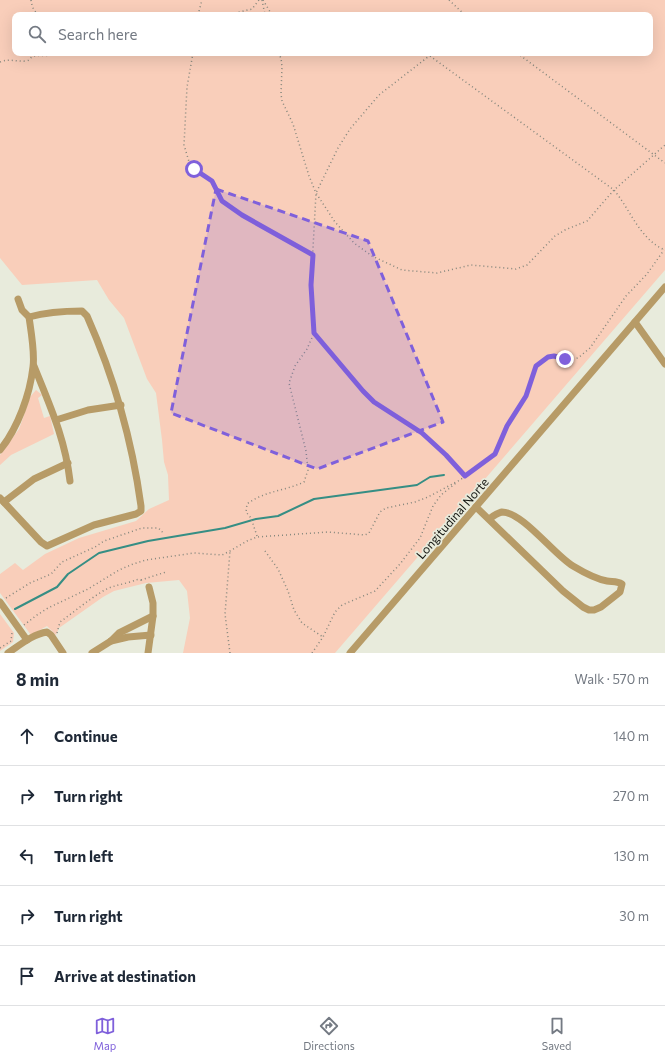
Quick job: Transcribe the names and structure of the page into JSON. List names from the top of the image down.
{
  "streets": {
    "street": ["Longitudinal Norte"]
  },
  "page": {
    "search": "Search here",
    "heading": ["8 min", "Walk · 570 m"],
    "list": [
      ["Continue", "140 m"],
      ["Turn right", "270 m"],
      ["Turn left", "130 m"],
      ["Turn right", "30 m"],
      "Arrive at destination"
    ],
    "nav": ["Map", "Directions", "Saved"]
  }
}
